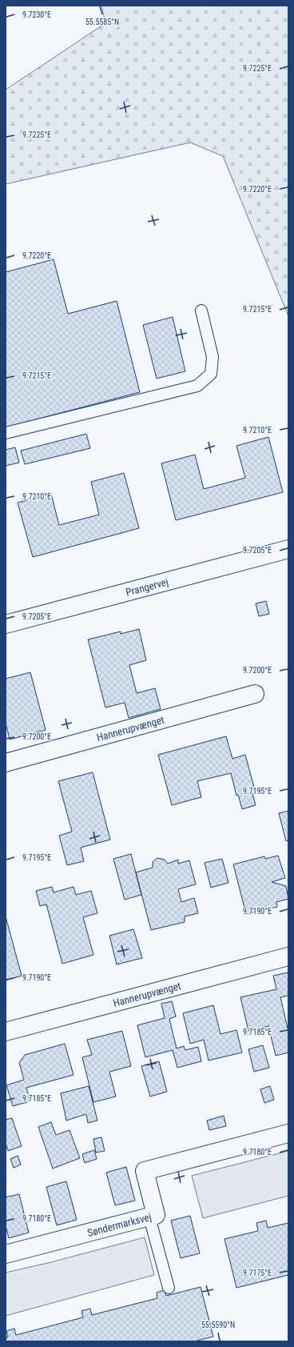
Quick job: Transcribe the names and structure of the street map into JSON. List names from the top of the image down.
{
  "streets": {
    "street": ["Prangervej", "Hannerupvænget", "Søndermarksvej"]
  },
  "coordinates": [
    "9.7230°E",
    "55.5585°N",
    "9.7225°E",
    "9.7220°E",
    "9.7215°E",
    "9.7210°E",
    "9.7205°E",
    "9.7200°E",
    "9.7195°E",
    "9.7190°E",
    "9.7185°E",
    "9.7180°E",
    "9.7175°E",
    "55.5590°N"
  ]
}
